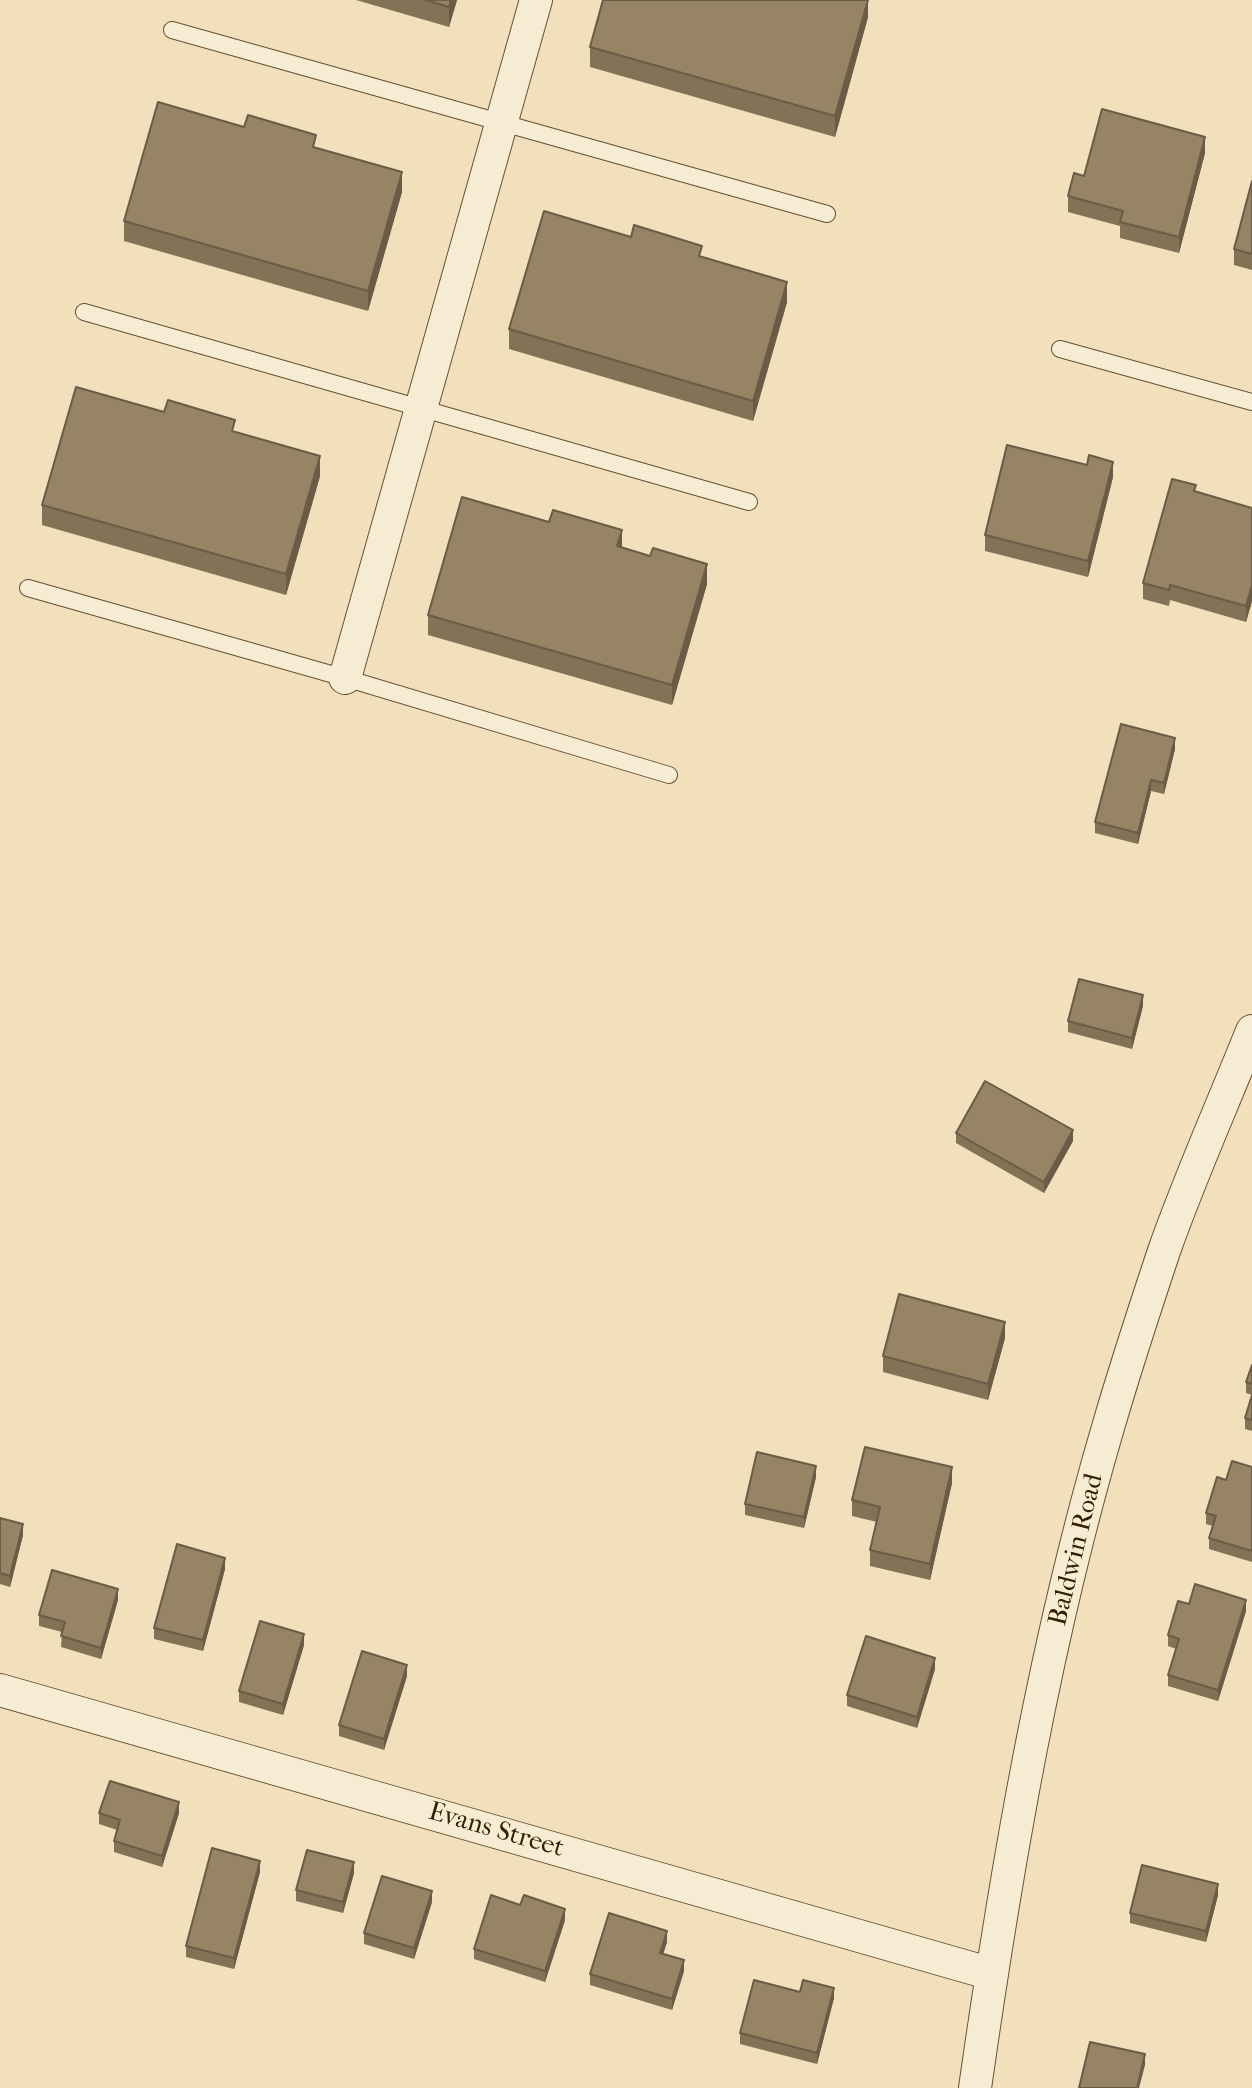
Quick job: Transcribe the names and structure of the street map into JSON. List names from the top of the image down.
{
  "streets": {
    "street": ["Baldwin Road", "Evans Street"]
  },
  "crossings": [
    ["Baldwin Road", "Evans Street"]
  ]
}
